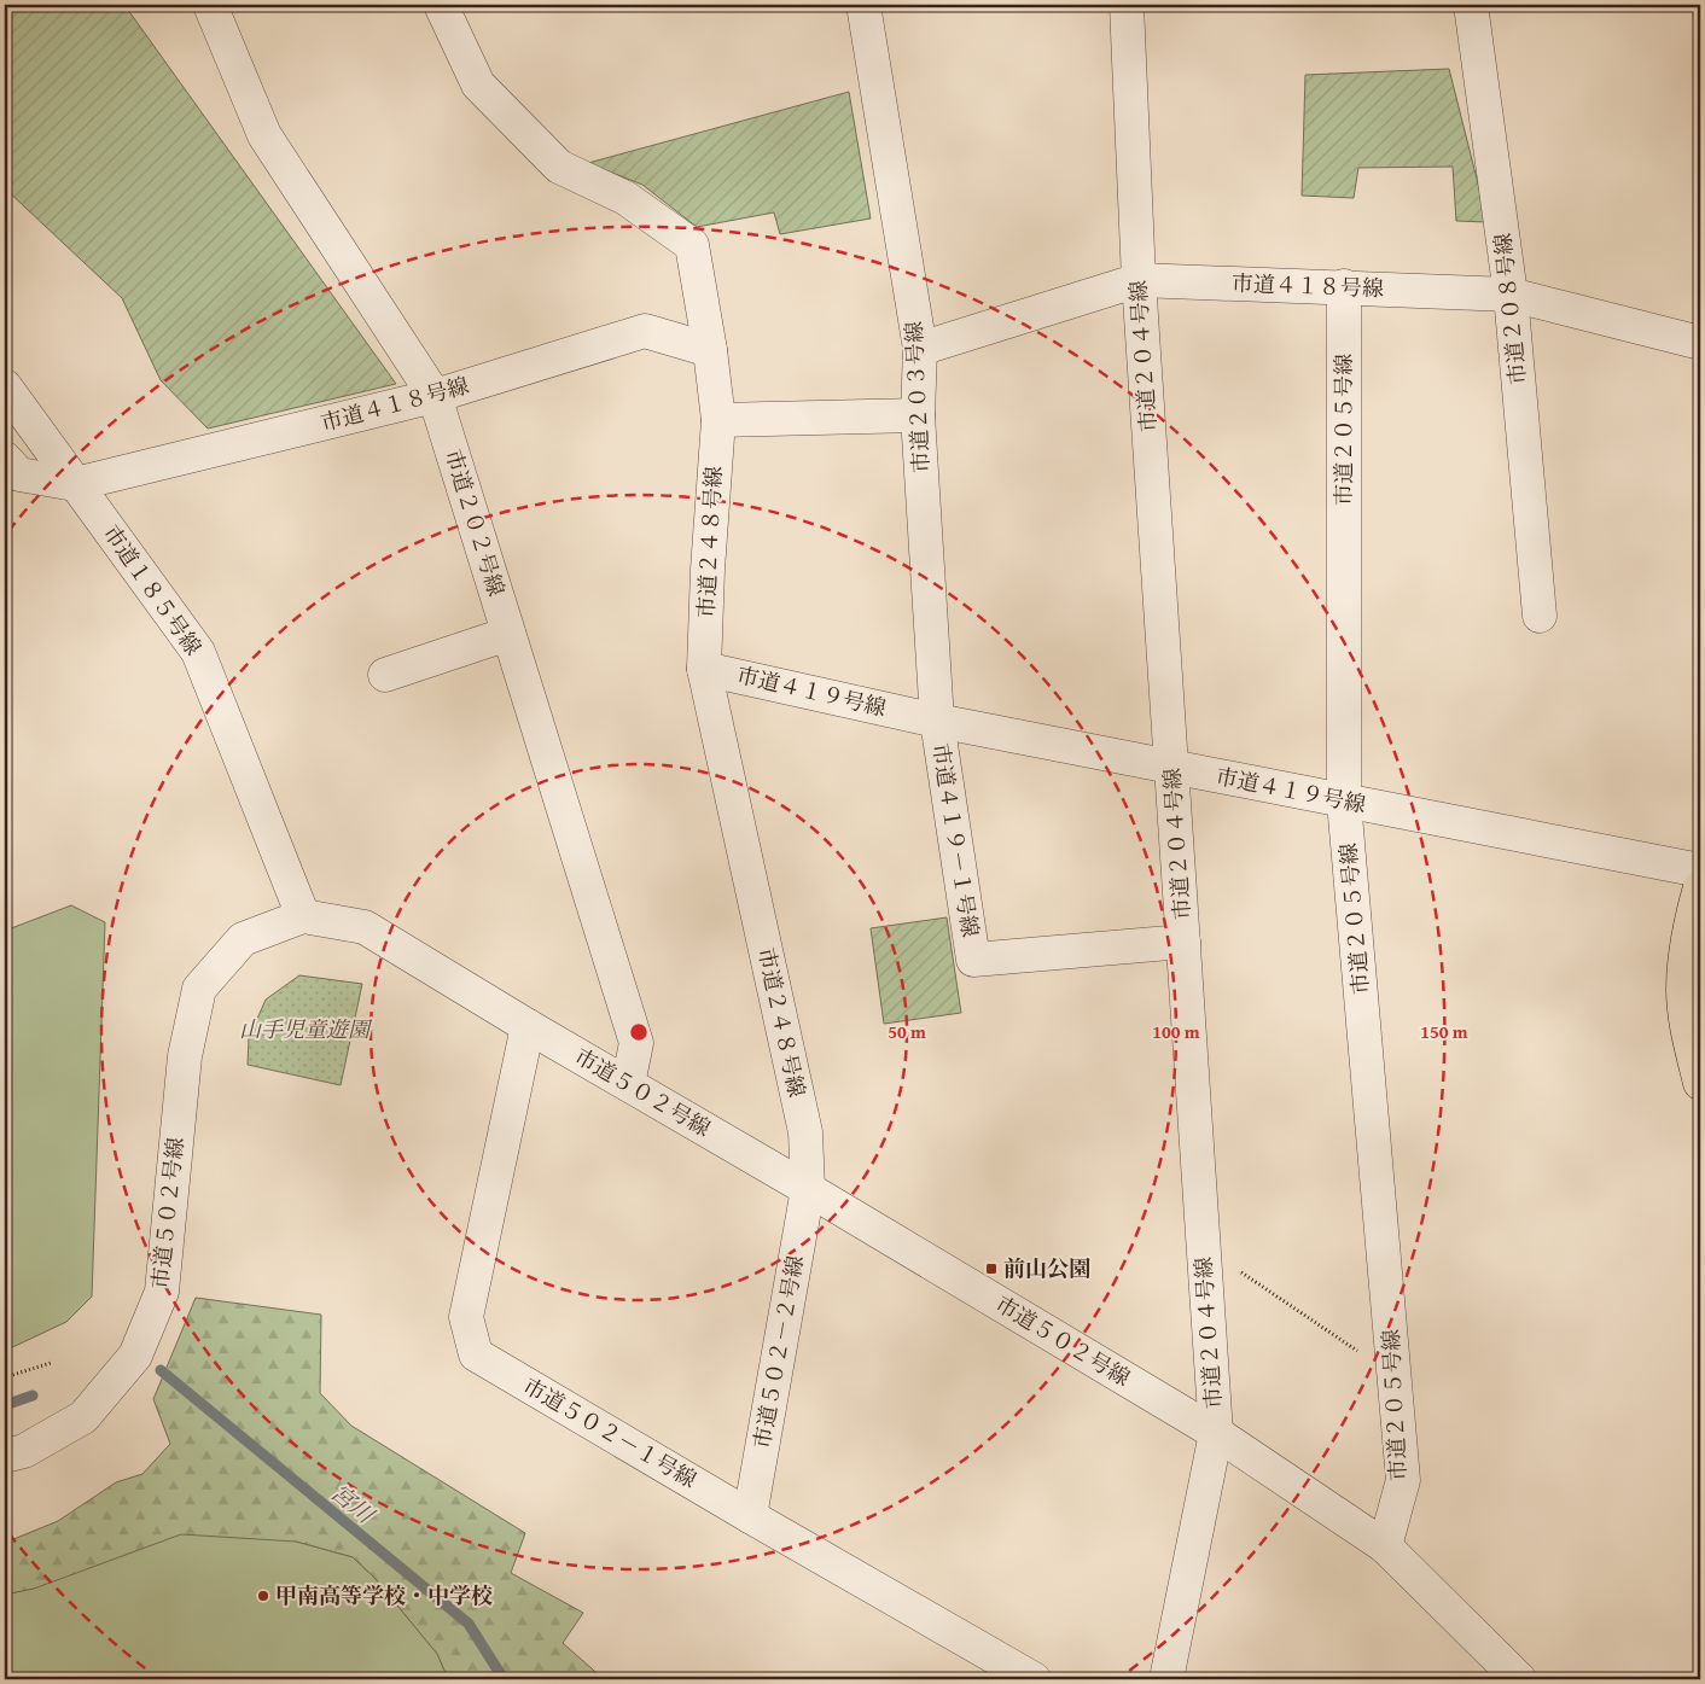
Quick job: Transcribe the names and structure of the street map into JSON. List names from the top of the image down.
{
  "streets": {
    "street": [
      "市道４１８号線",
      "市道２０８号線",
      "市道２０４号線",
      "市道２０３号線",
      "市道２０５号線",
      "市道２０２号線",
      "市道２４８号線",
      "市道１８５号線",
      "市道４１９号線",
      "市道４１９－１号線",
      "市道５０２号線",
      "市道５０２－２号線",
      "市道５０２－１号線"
    ]
  },
  "crossings": [
    ["市道４１８号線", "市道２０８号線"],
    ["市道４１８号線", "市道２０４号線"],
    ["市道４１８号線", "市道２０３号線"],
    ["市道４１８号線", "市道２０５号線"],
    ["市道４１８号線", "市道２０２号線"],
    ["市道４１８号線", "市道２４８号線"],
    ["市道４１８号線", "市道１８５号線"],
    ["市道２０４号線", "市道４１９号線"],
    ["市道２０４号線", "市道４１９－１号線"],
    ["市道２０４号線", "市道５０２号線"],
    ["市道２０３号線", "市道４１９号線"],
    ["市道２０３号線", "市道４１９－１号線"],
    ["市道２０５号線", "市道４１９号線"],
    ["市道２０５号線", "市道５０２号線"],
    ["市道２０２号線", "市道５０２号線"],
    ["市道２４８号線", "市道４１９号線"],
    ["市道２４８号線", "市道５０２号線"],
    ["市道２４８号線", "市道５０２－２号線"],
    ["市道１８５号線", "市道５０２号線"],
    ["市道４１９号線", "市道４１９－１号線"],
    ["市道５０２号線", "市道５０２－２号線"],
    ["市道５０２号線", "市道５０２－１号線"],
    ["市道５０２－２号線", "市道５０２－１号線"]
  ],
  "water": ["宮川"],
  "parks": ["山手児童遊園"],
  "places": {
    "transit": ["前山公園"],
    "other": ["甲南高等学校・中学校"]
  },
  "rings": ["50 m", "100 m", "150 m"]
}
